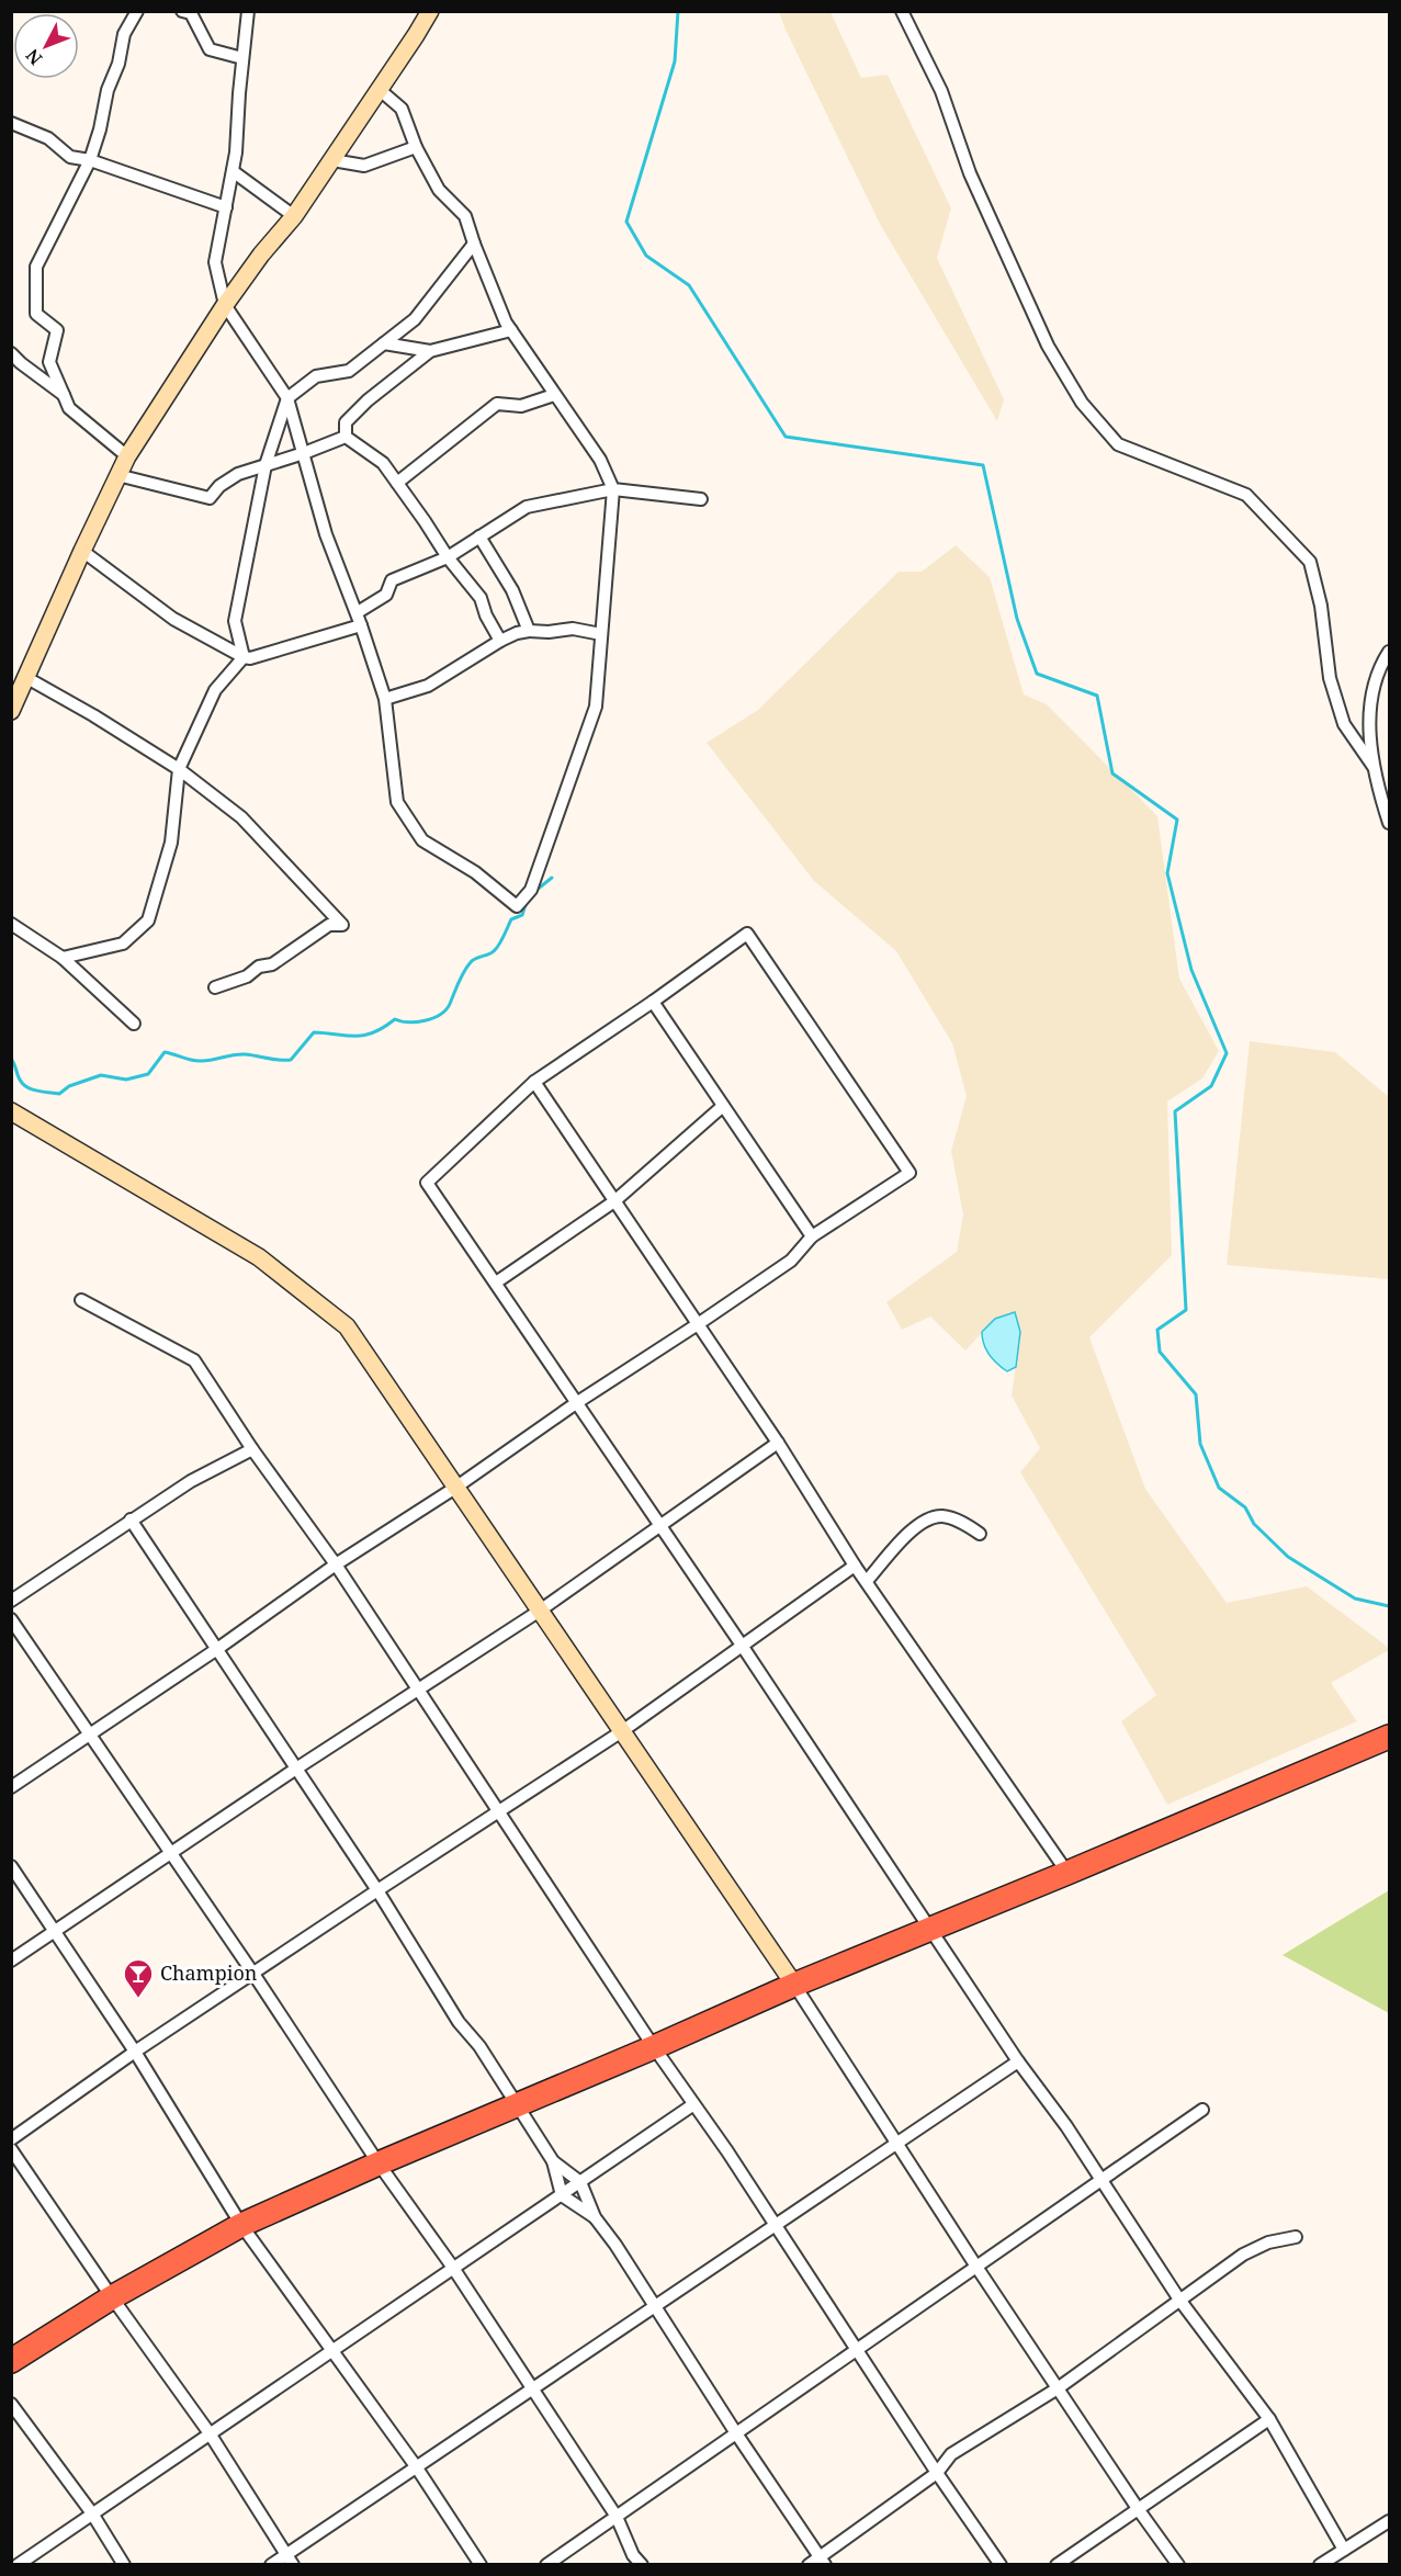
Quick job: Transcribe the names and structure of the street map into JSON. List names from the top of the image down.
{
  "places": {
    "bar": ["Champion"]
  },
  "north": "bottom left"
}
